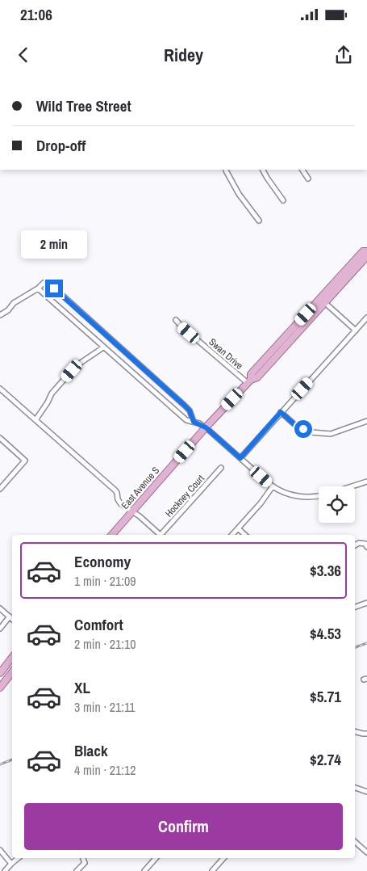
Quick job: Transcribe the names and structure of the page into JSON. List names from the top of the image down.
{
  "streets": {
    "main road": ["East Avenue S"],
    "street": ["Swan Drive", "Hockney Court"]
  },
  "crossings": [
    ["Swan Drive", "East Avenue S"]
  ],
  "page": {
    "status": "21:06",
    "header": "Ridey",
    "banner": ["Wild Tree Street", "Drop-off"],
    "bubble": "2 min",
    "list": [
      {
        "name": "Economy",
        "note": "1 min · 21:09",
        "value": "$3.36"
      },
      {
        "name": "Comfort",
        "note": "2 min · 21:10",
        "value": "$4.53"
      },
      {
        "name": "XL",
        "note": "3 min · 21:11",
        "value": "$5.71"
      },
      {
        "name": "Black",
        "note": "4 min · 21:12",
        "value": "$2.74"
      }
    ],
    "buttons": "Confirm"
  }
}
